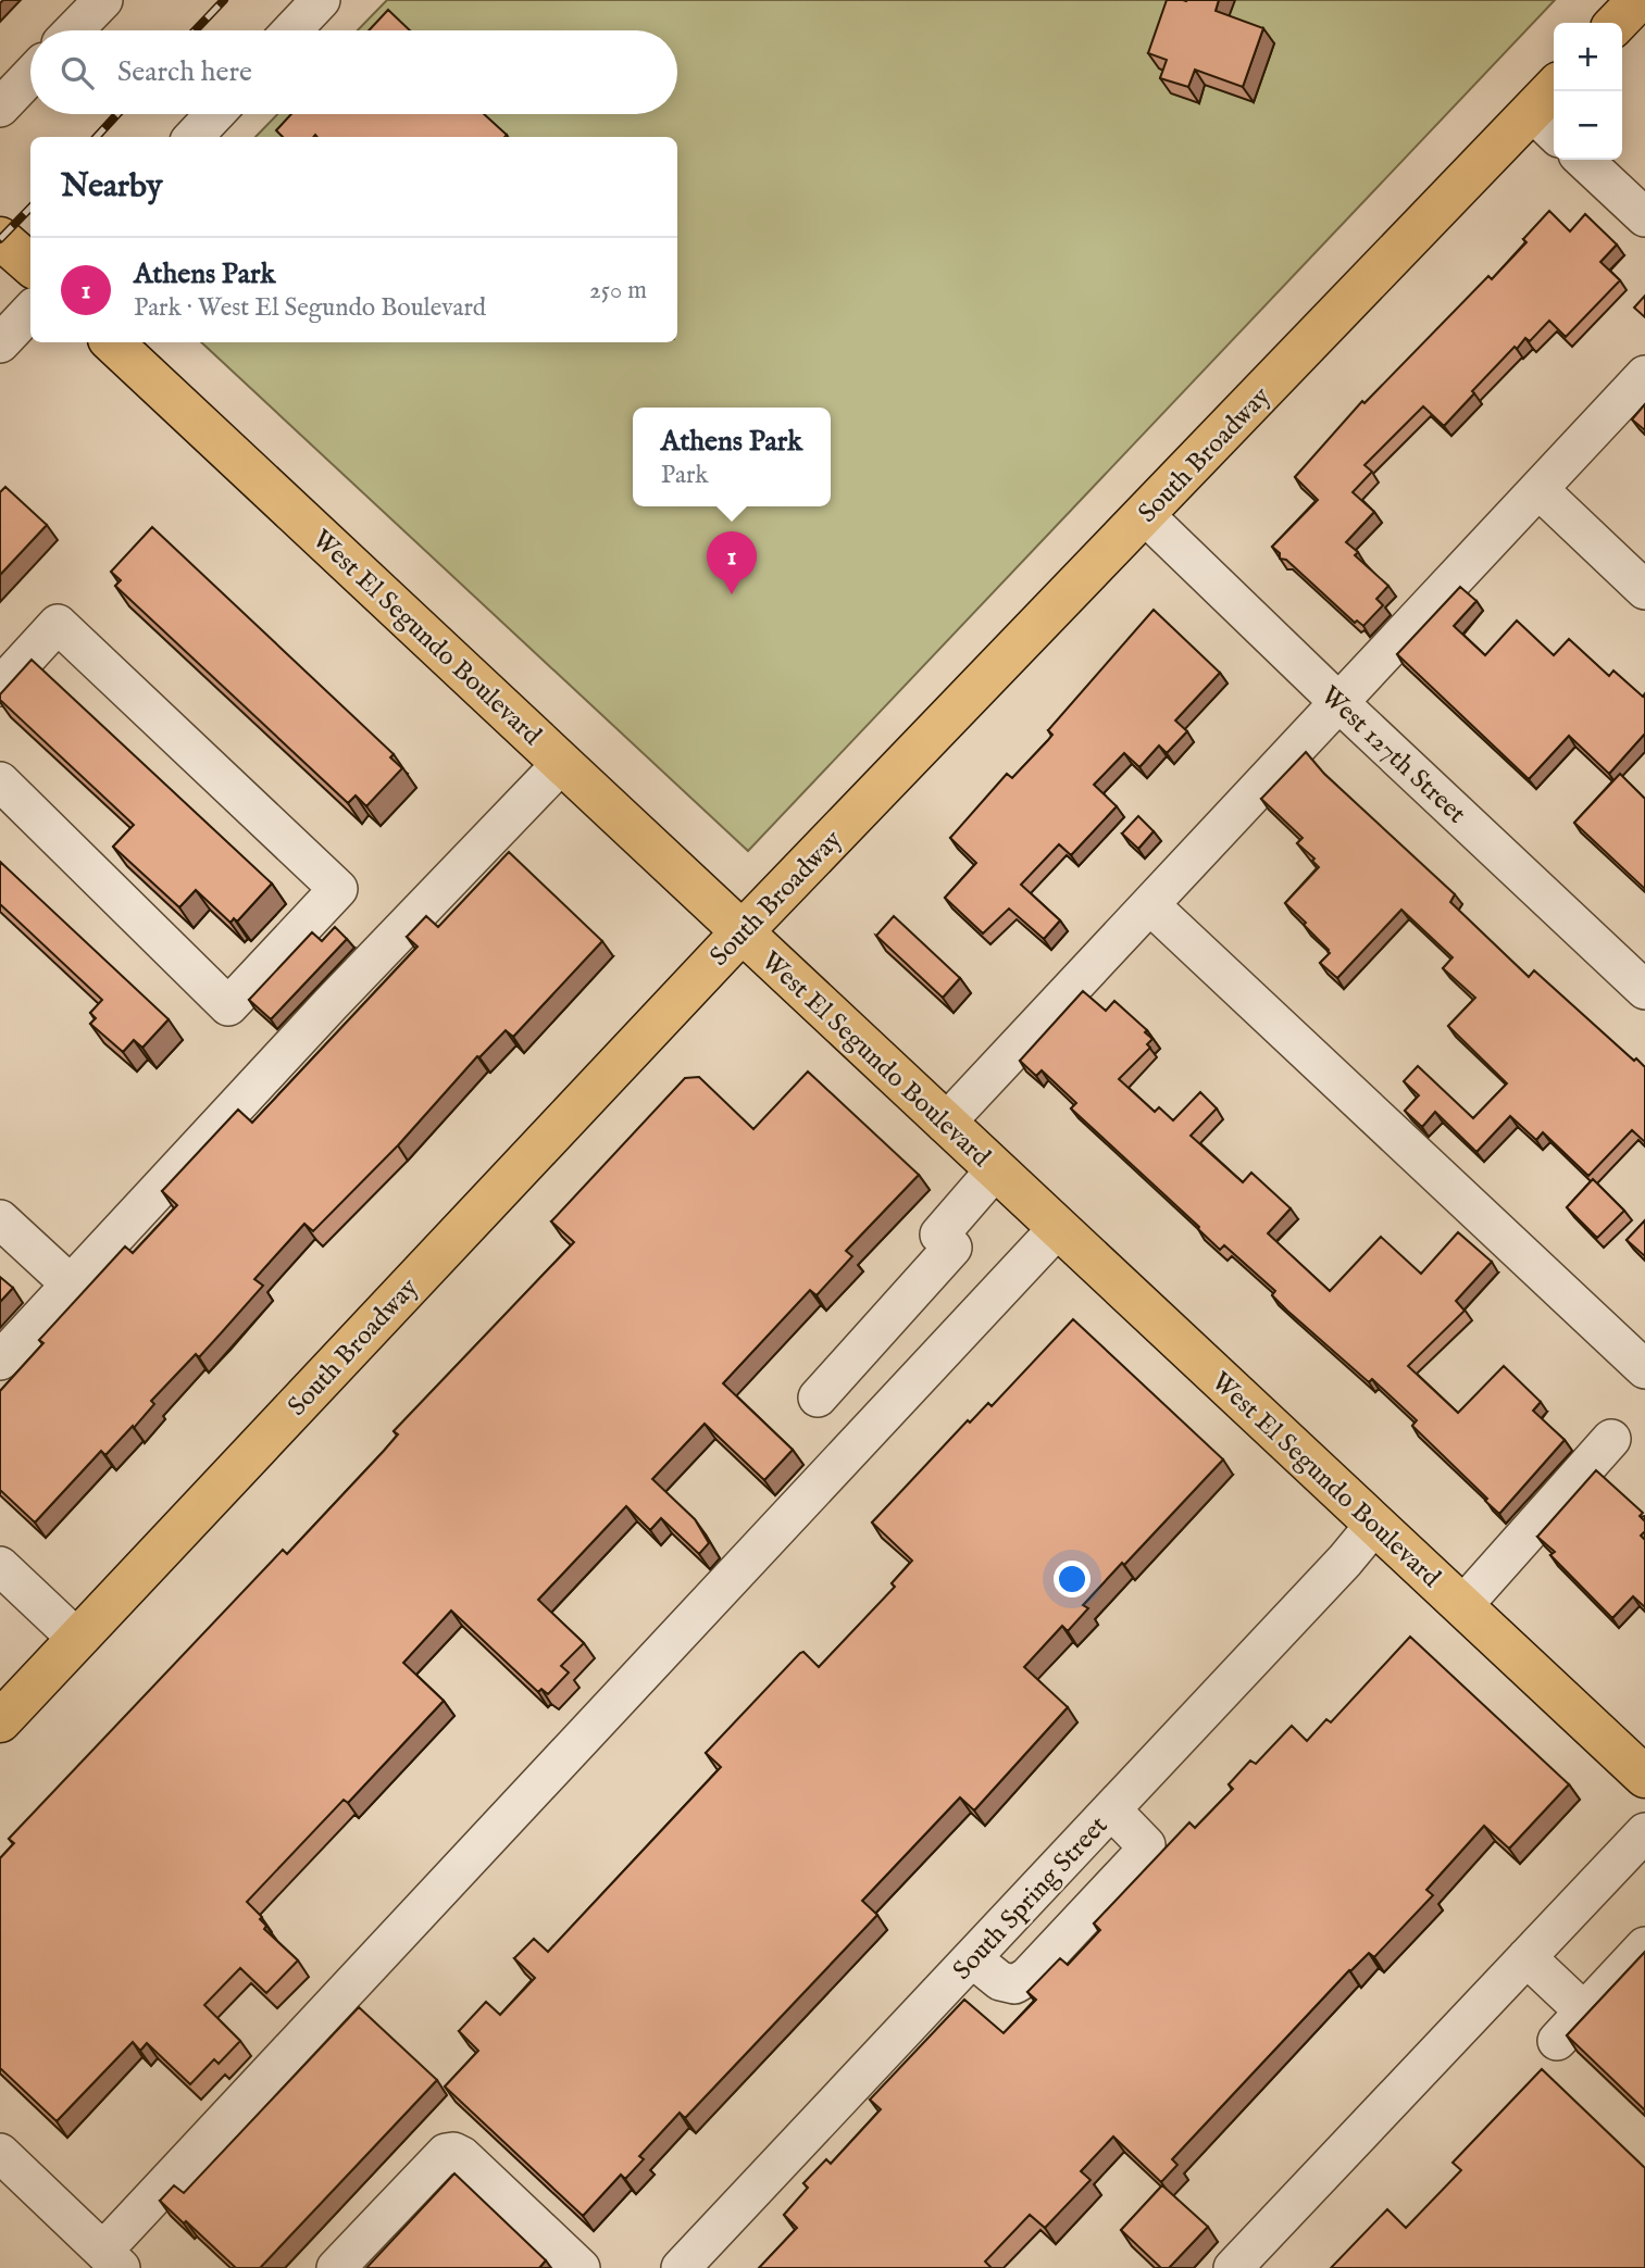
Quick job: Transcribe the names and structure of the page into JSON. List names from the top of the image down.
{
  "streets": {
    "main road": ["South Broadway", "West El Segundo Boulevard"],
    "street": ["West 127th Street", "South Spring Street"]
  },
  "crossings": [
    ["South Broadway", "West El Segundo Boulevard"],
    ["South Broadway", "West 127th Street"],
    ["West El Segundo Boulevard", "South Spring Street"]
  ],
  "page": {
    "map_buttons": ["+", "−"],
    "search": "Search here",
    "heading": "Nearby",
    "list": [
      {
        "mark": "1",
        "name": "Athens Park",
        "note": "Park · West El Segundo Boulevard",
        "value": "250 m"
      }
    ],
    "popup": ["Athens Park", "Park"],
    "pins": "1"
  }
}
